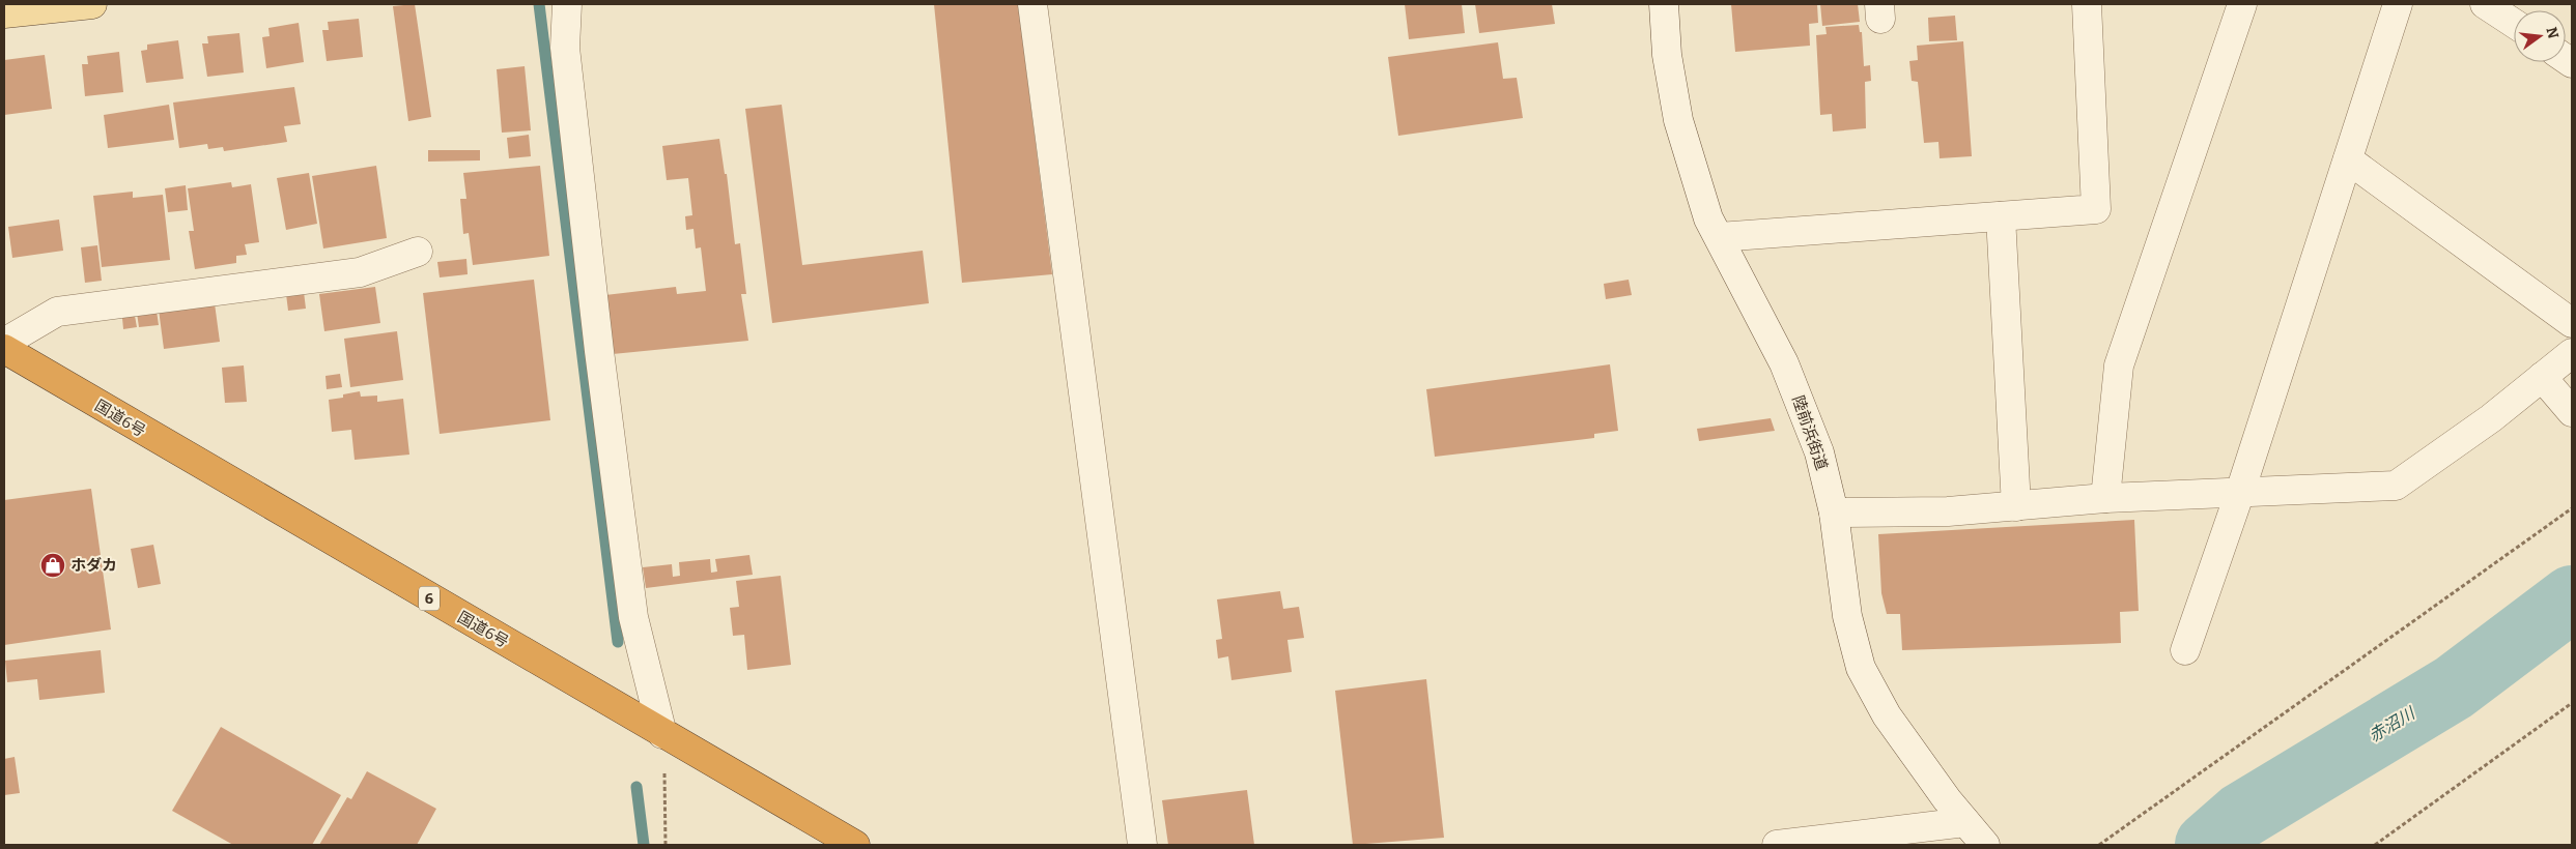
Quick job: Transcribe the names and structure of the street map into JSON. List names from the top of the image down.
{
  "streets": {
    "highway": ["国道6号", "6"],
    "street": ["陸前浜街道"]
  },
  "water": ["赤沼川"],
  "places": {
    "shop": ["ホダカ"]
  },
  "north": "right"
}
